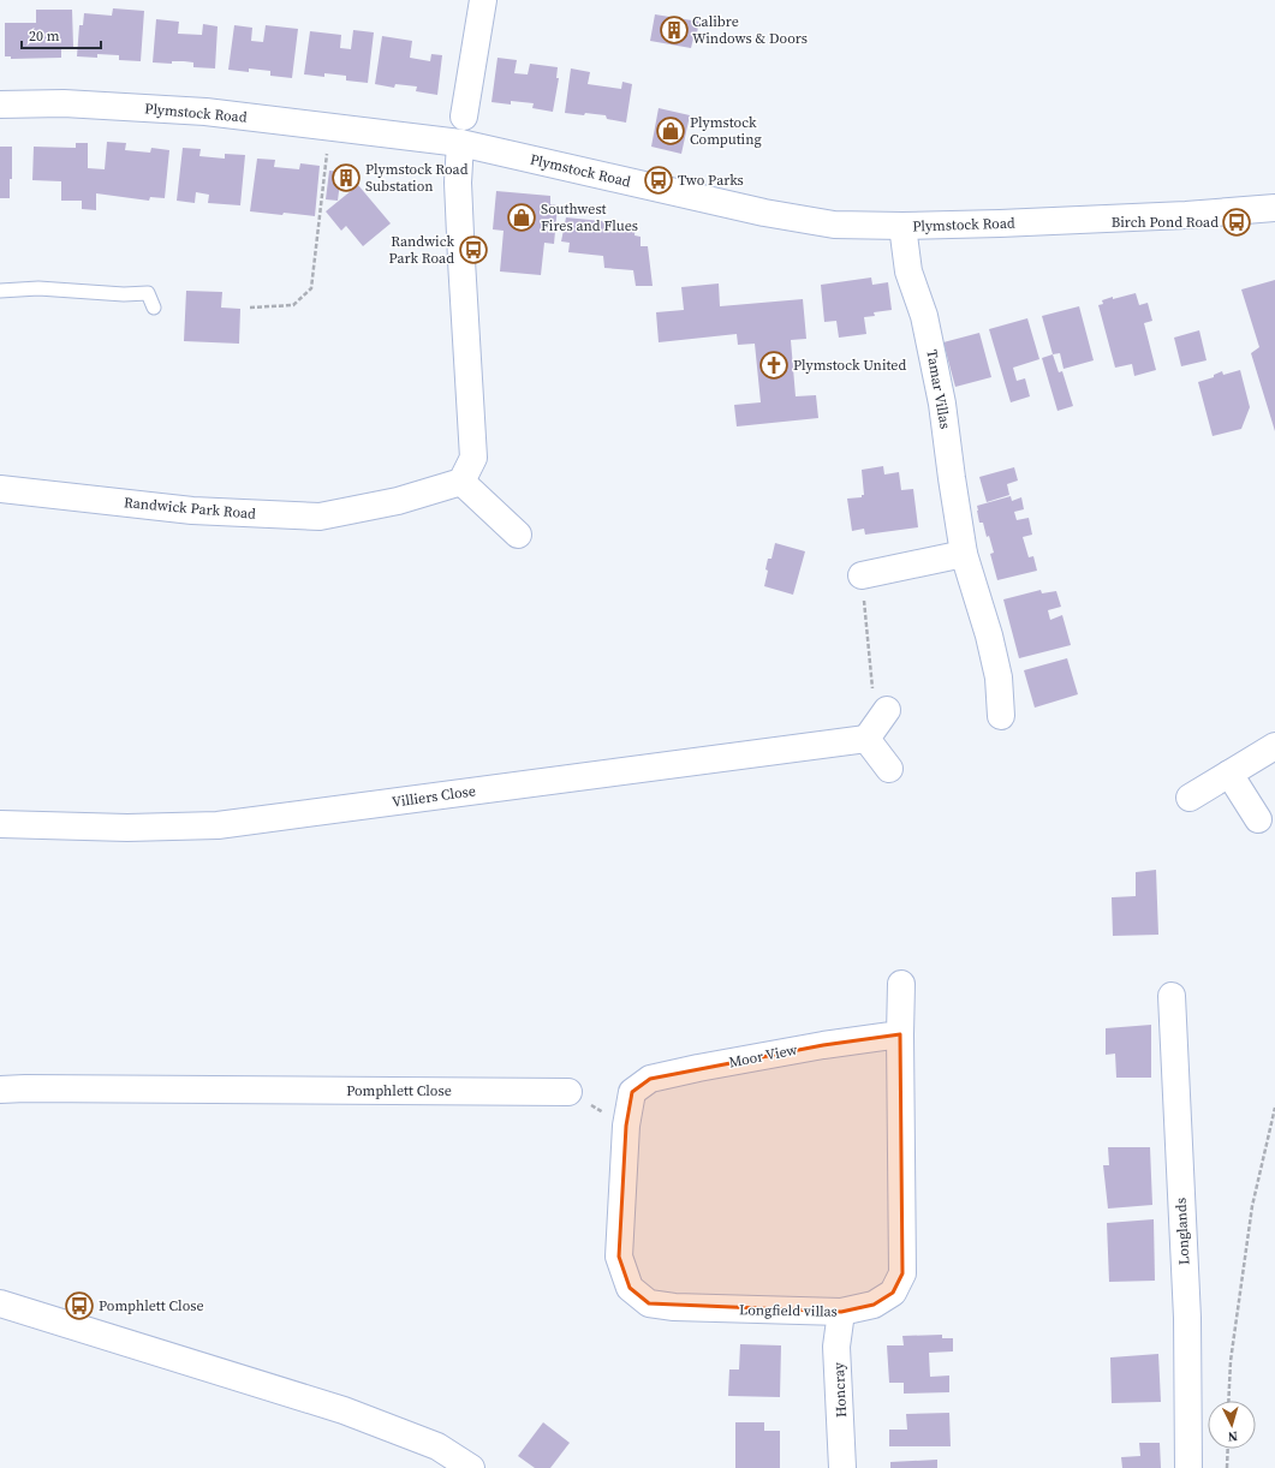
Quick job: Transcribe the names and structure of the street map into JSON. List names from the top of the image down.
{
  "streets": {
    "street": [
      "Plymstock Road",
      "Tamar Villas",
      "Randwick Park Road",
      "Villiers Close",
      "Moor View",
      "Pomphlett Close",
      "Longlands",
      "Longfield villas",
      "Honcray"
    ]
  },
  "crossings": [
    ["Plymstock Road", "Tamar Villas"],
    ["Moor View", "Longfield villas"],
    ["Longfield villas", "Honcray"]
  ],
  "places": {
    "building": ["Calibre Windows & Doors", "Plymstock Road Substation"],
    "shop": ["Plymstock Computing", "Southwest Fires and Flues"],
    "bus stop": [
      "Two Parks",
      "Birch Pond Road",
      "Randwick Park Road",
      "Pomphlett Close"
    ],
    "church": ["Plymstock United"]
  },
  "scale_bar": "20 m",
  "north": "bottom"
}
